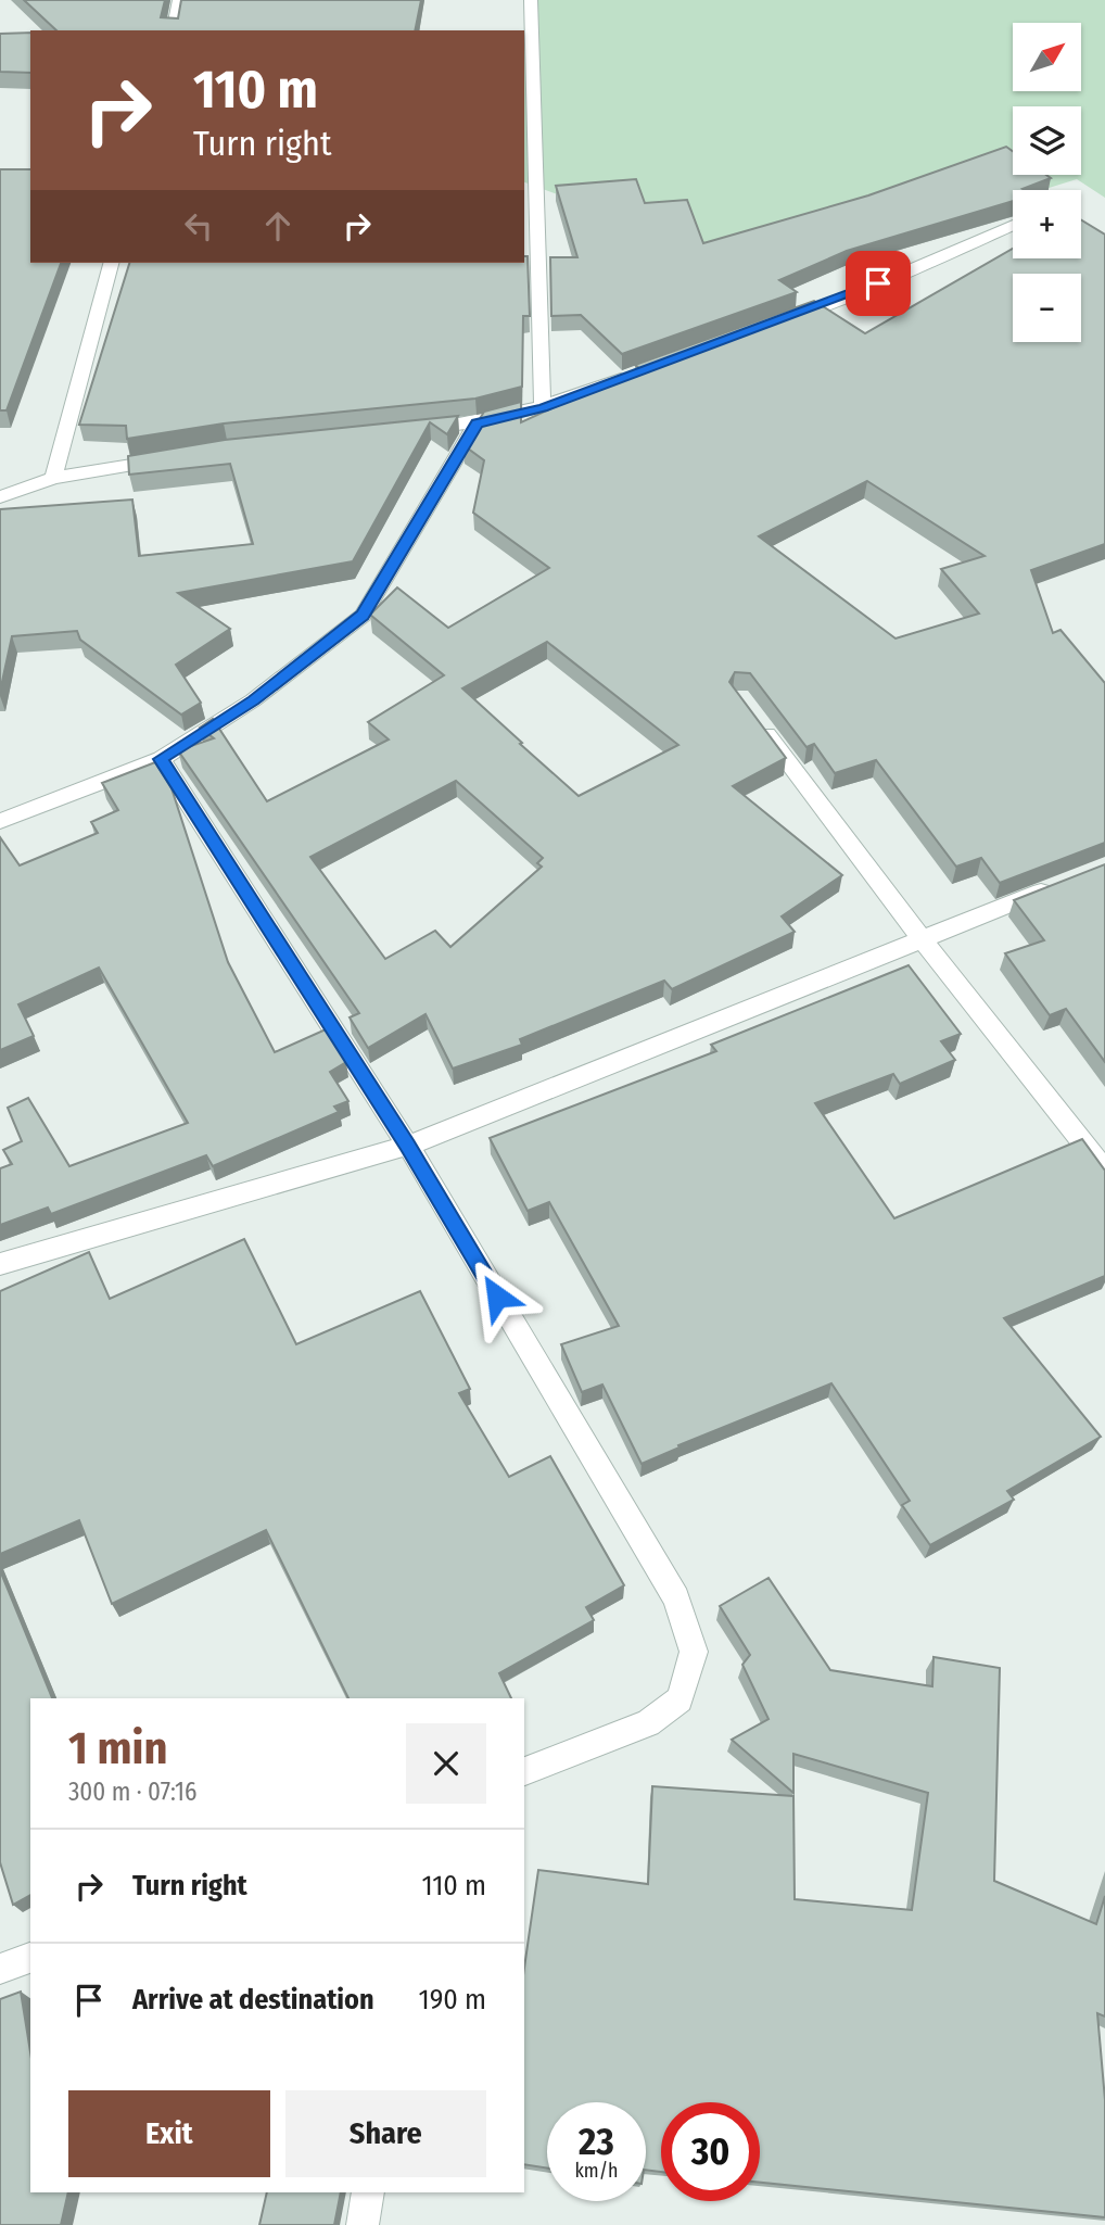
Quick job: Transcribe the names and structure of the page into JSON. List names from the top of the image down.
{
  "north": "top right",
  "page": {
    "map_buttons": ["+", "−"],
    "turn": ["110 m", "Turn right"],
    "heading": ["1 min", "300 m · 07:16"],
    "list": [
      {
        "name": "Turn right",
        "value": "110 m"
      },
      {
        "name": "Arrive at destination",
        "value": "190 m"
      }
    ],
    "buttons": ["Exit", "Share"],
    "speed": "23 km/h",
    "limit": "30"
  }
}
